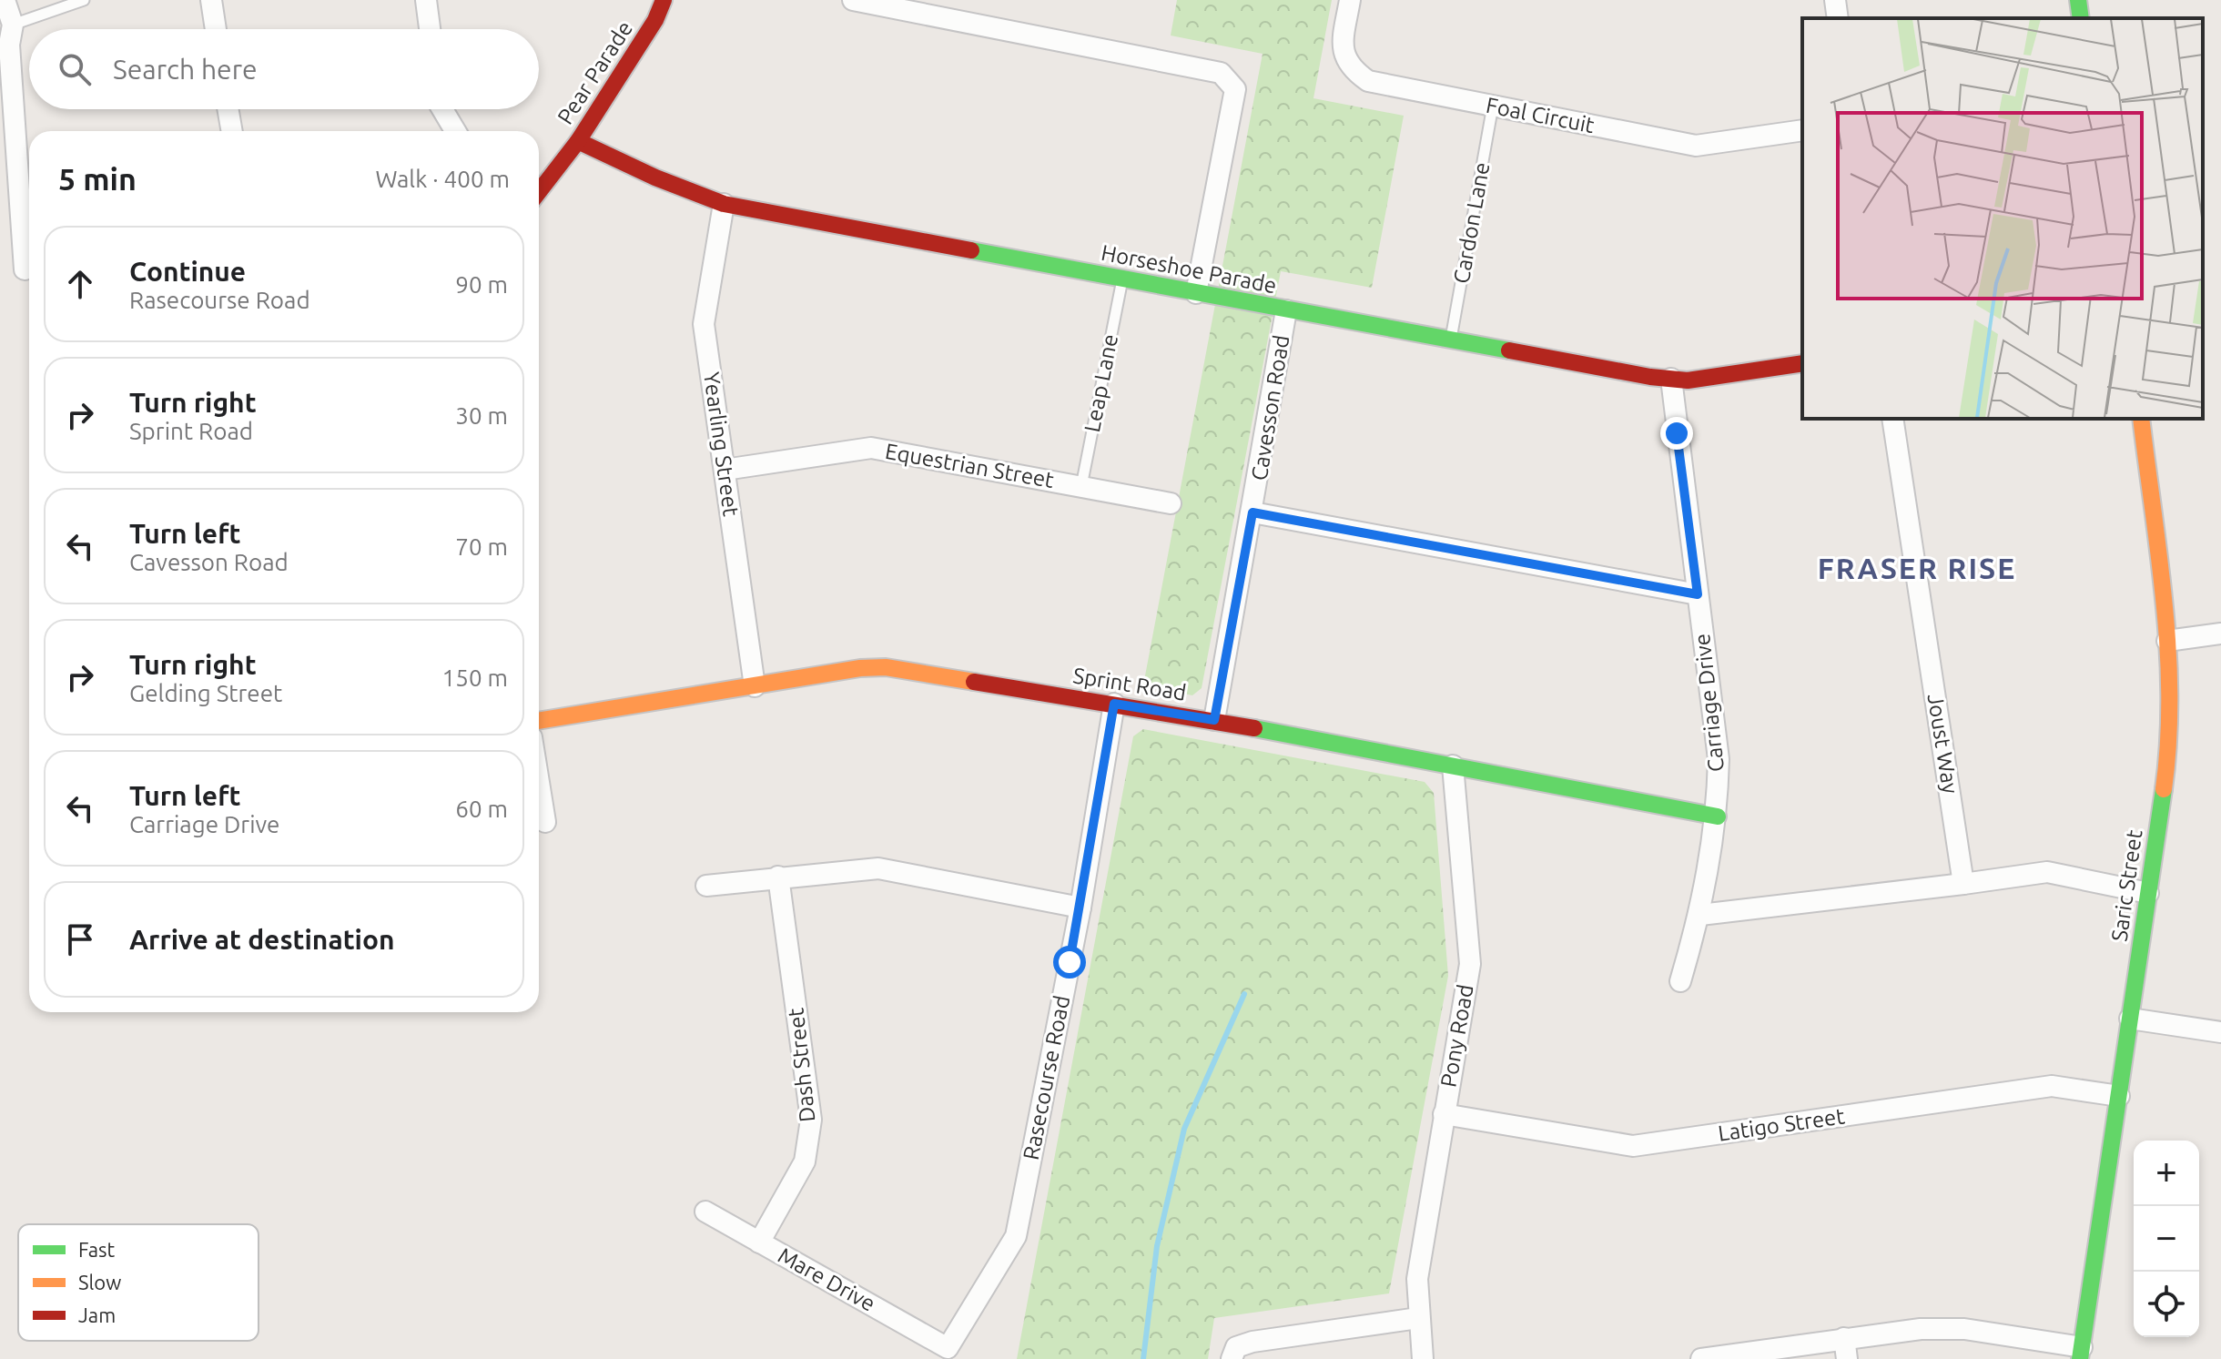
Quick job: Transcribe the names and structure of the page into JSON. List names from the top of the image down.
{
  "streets": {
    "street": [
      "Pear Parade",
      "Foal Circuit",
      "Horseshoe Parade",
      "Cavesson Road",
      "Yearling Street",
      "Equestrian Street",
      "Sprint Road",
      "Carriage Drive",
      "Joust Way",
      "Saric Street",
      "Pony Road",
      "Dash Street",
      "Rasecourse Road",
      "Latigo Street",
      "Mare Drive"
    ],
    "lane": ["Cardon Lane", "Leap Lane"]
  },
  "crossings": [
    ["Pear Parade", "Horseshoe Parade"],
    ["Foal Circuit", "Cardon Lane"],
    ["Cardon Lane", "Horseshoe Parade"],
    ["Horseshoe Parade", "Leap Lane"],
    ["Horseshoe Parade", "Cavesson Road"],
    ["Horseshoe Parade", "Yearling Street"],
    ["Horseshoe Parade", "Carriage Drive"],
    ["Leap Lane", "Equestrian Street"],
    ["Cavesson Road", "Sprint Road"],
    ["Yearling Street", "Equestrian Street"],
    ["Yearling Street", "Sprint Road"],
    ["Sprint Road", "Carriage Drive"],
    ["Sprint Road", "Pony Road"],
    ["Sprint Road", "Rasecourse Road"],
    ["Saric Street", "Latigo Street"],
    ["Pony Road", "Latigo Street"],
    ["Dash Street", "Mare Drive"],
    ["Rasecourse Road", "Mare Drive"]
  ],
  "districts": ["FRASER RISE"],
  "legend": ["Fast", "Slow", "Jam"],
  "page": {
    "search": "Search here",
    "heading": ["5 min", "Walk · 400 m"],
    "list": [
      ["Continue", "Rasecourse Road", "90 m"],
      ["Turn right", "Sprint Road", "30 m"],
      ["Turn left", "Cavesson Road", "70 m"],
      ["Turn right", "Gelding Street", "150 m"],
      ["Turn left", "Carriage Drive", "60 m"],
      "Arrive at destination"
    ],
    "map_buttons": ["+", "−"]
  }
}
